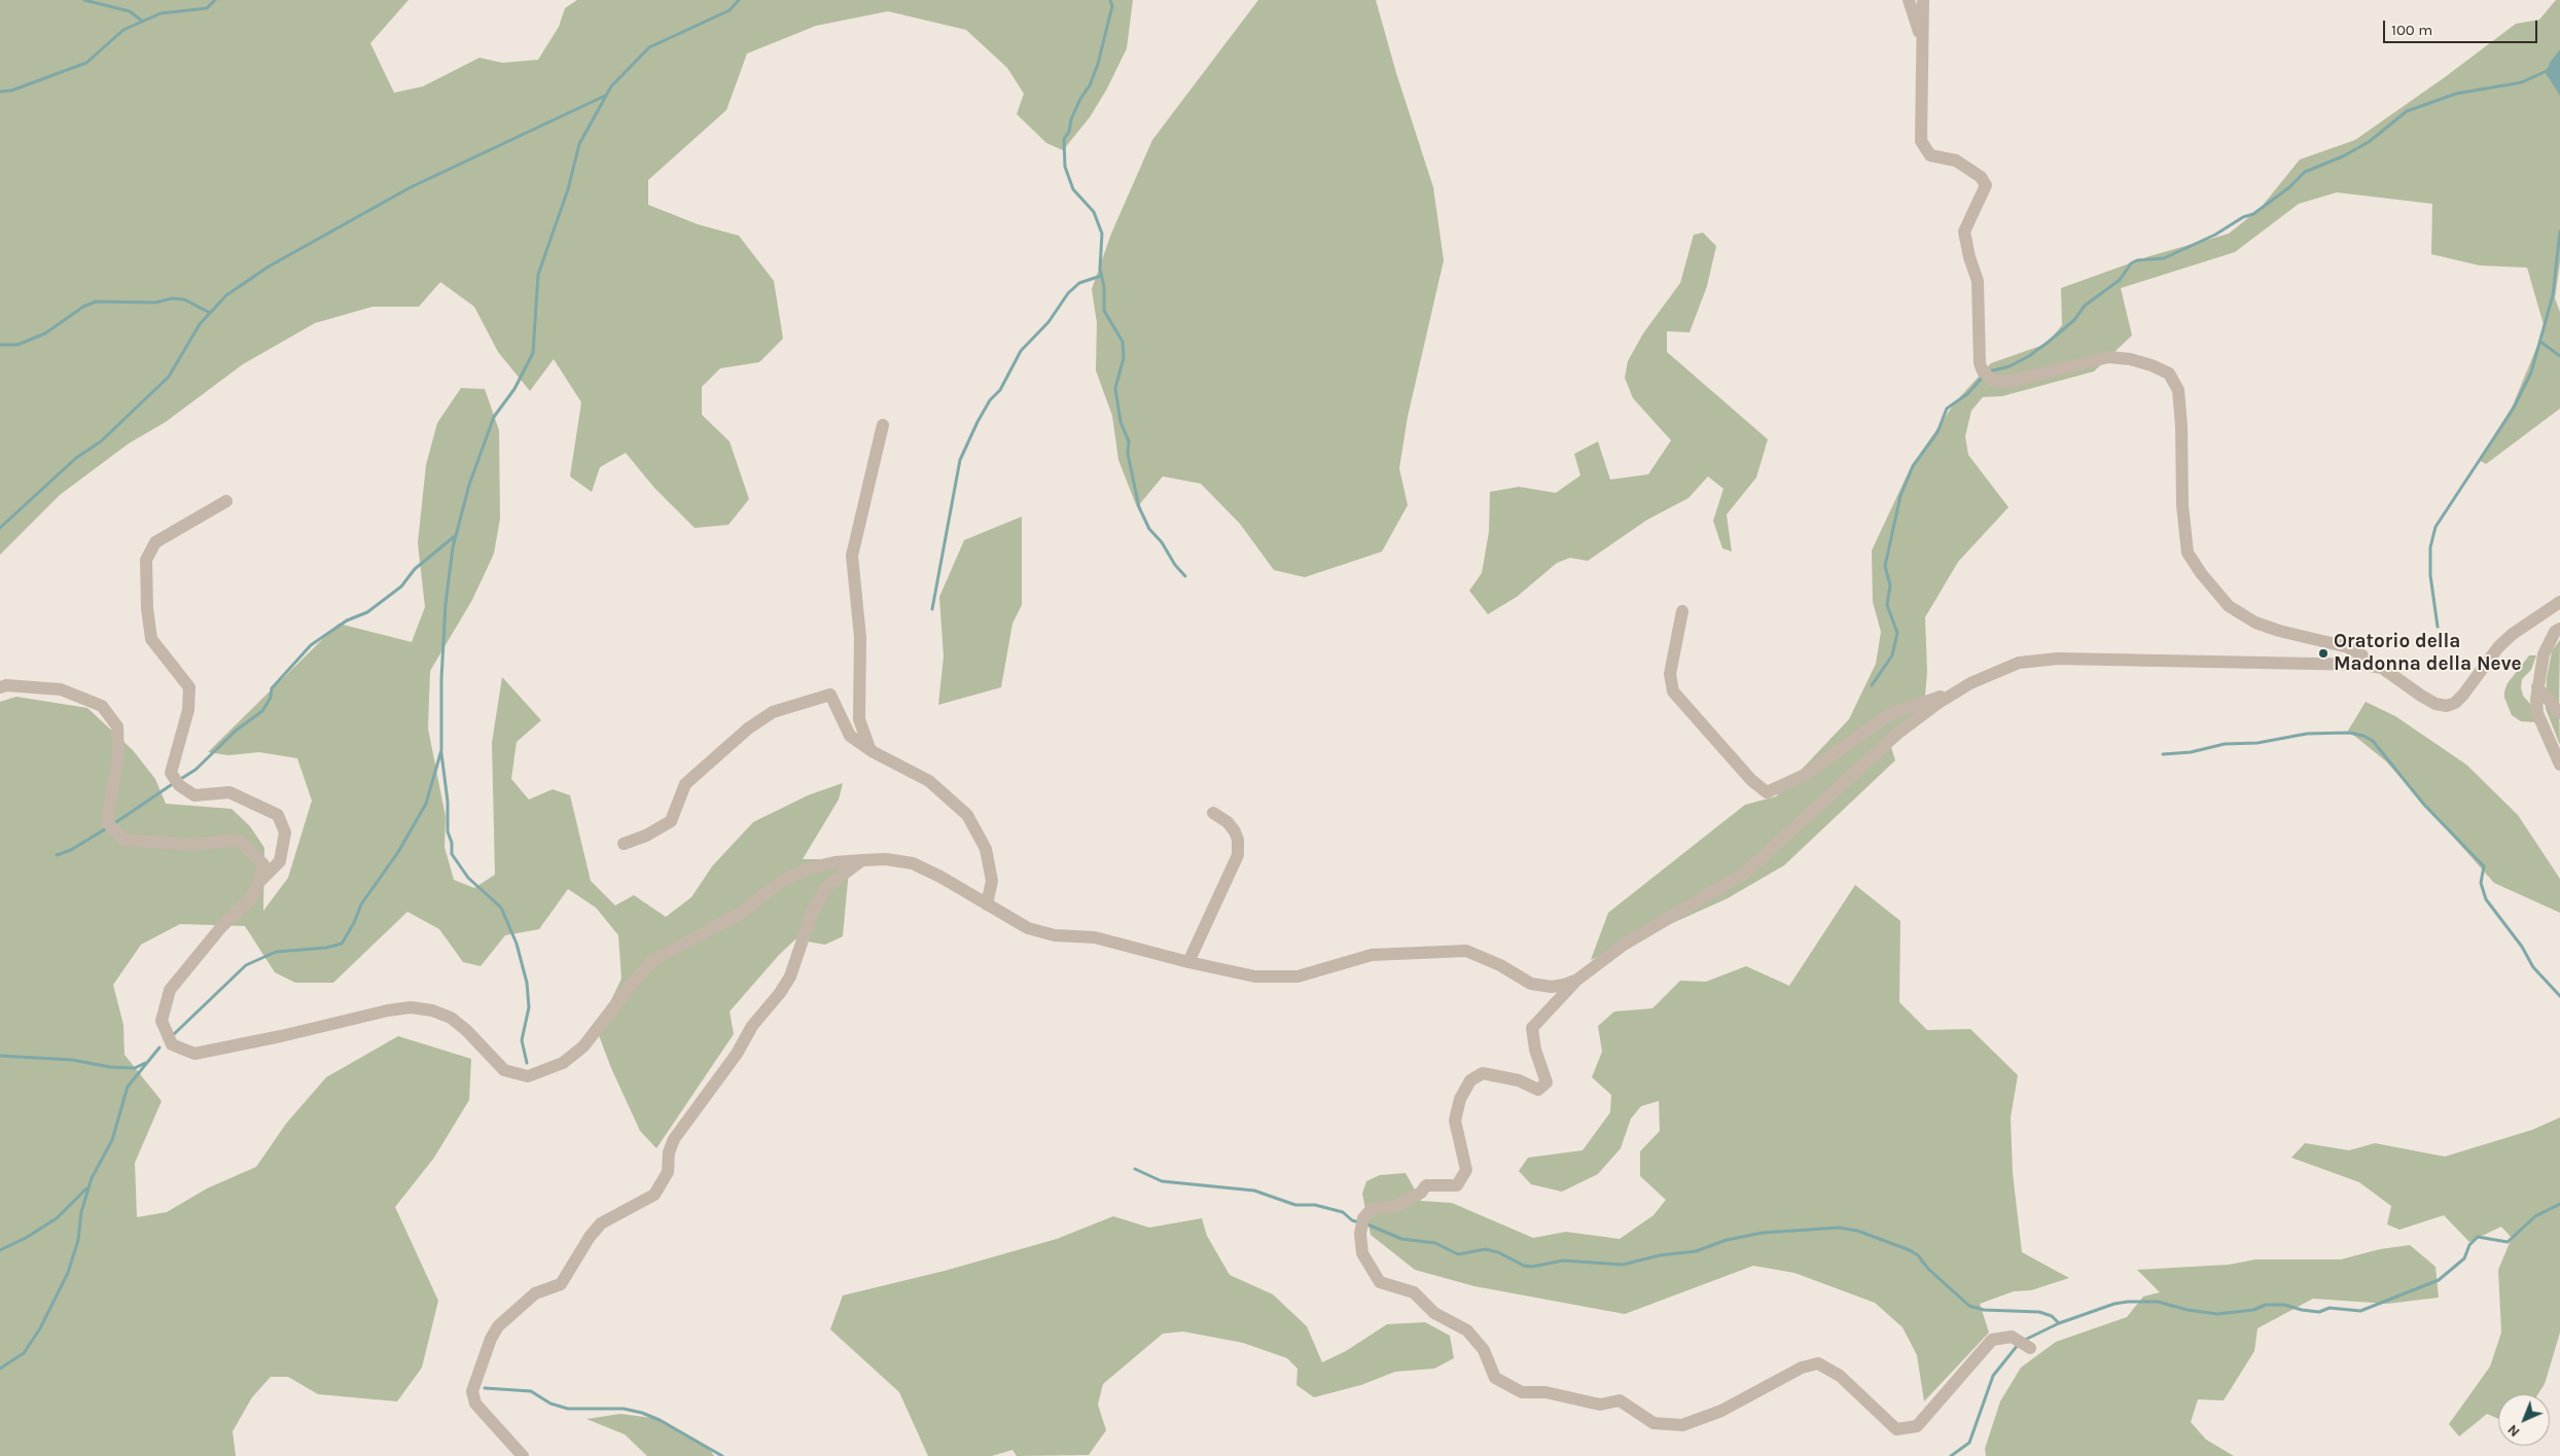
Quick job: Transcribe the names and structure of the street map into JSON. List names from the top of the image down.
{
  "places": ["Oratorio della Madonna della Neve"],
  "scale_bar": "100 m",
  "north": "bottom left"
}
